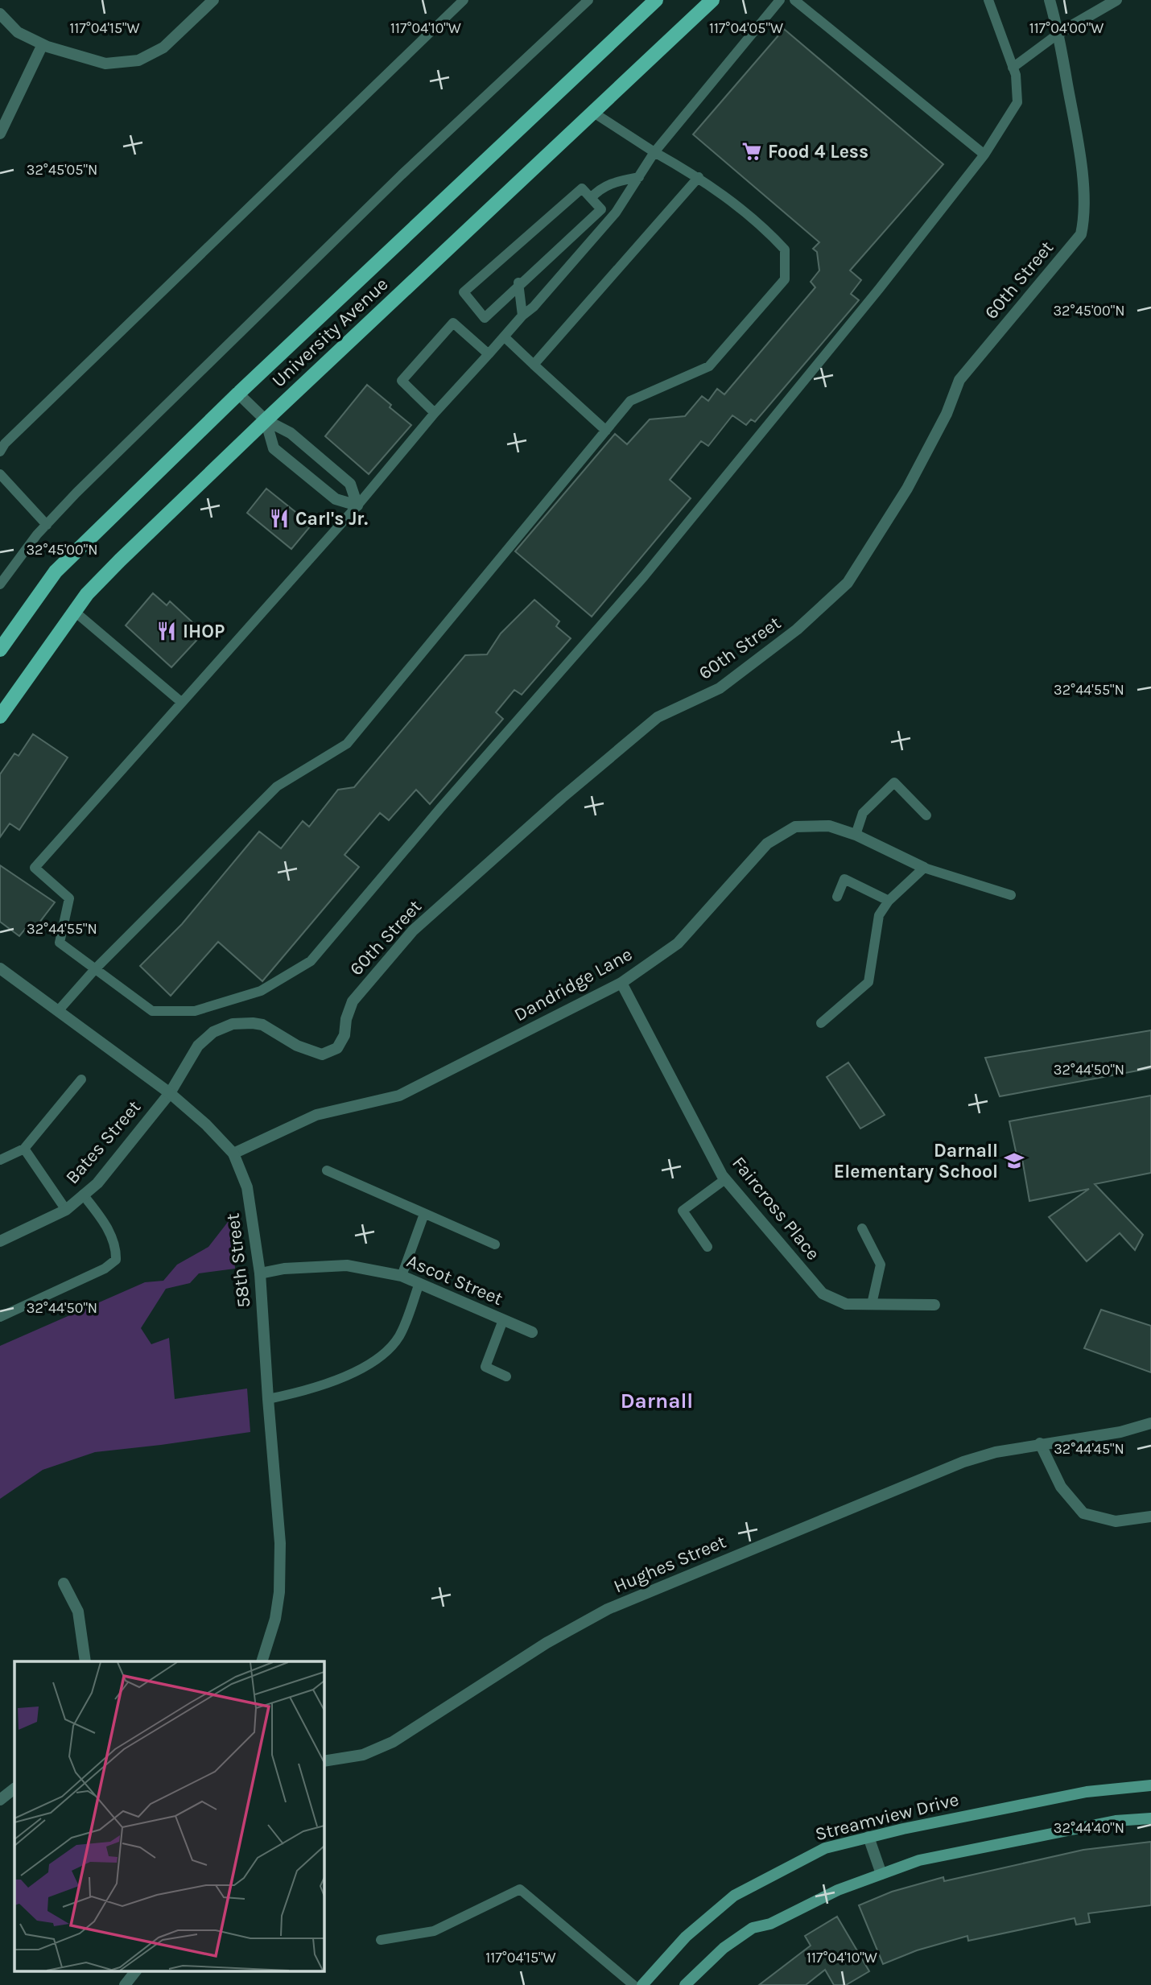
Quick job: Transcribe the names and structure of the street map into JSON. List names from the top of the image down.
{
  "streets": {
    "main road": ["University Avenue", "Streamview Drive"],
    "street": [
      "60th Street",
      "Dandridge Lane",
      "Bates Street",
      "Faircross Place",
      "58th Street",
      "Ascot Street",
      "Hughes Street"
    ]
  },
  "crossings": [
    ["60th Street", "Bates Street"],
    ["60th Street", "58th Street"],
    ["Dandridge Lane", "Faircross Place"],
    ["Dandridge Lane", "58th Street"],
    ["Bates Street", "58th Street"],
    ["58th Street", "Ascot Street"]
  ],
  "districts": ["Darnall"],
  "places": {
    "supermarket": ["Food 4 Less"],
    "restaurant": ["Carl's Jr.", "IHOP"],
    "school or university": ["Darnall Elementary School"]
  },
  "coordinates": [
    "117°04'15\"W",
    "117°04'10\"W",
    "117°04'05\"W",
    "117°04'00\"W",
    "32°45'05\"N",
    "32°45'00\"N",
    "32°44'55\"N",
    "32°44'50\"N",
    "32°44'45\"N",
    "32°44'40\"N"
  ]
}
